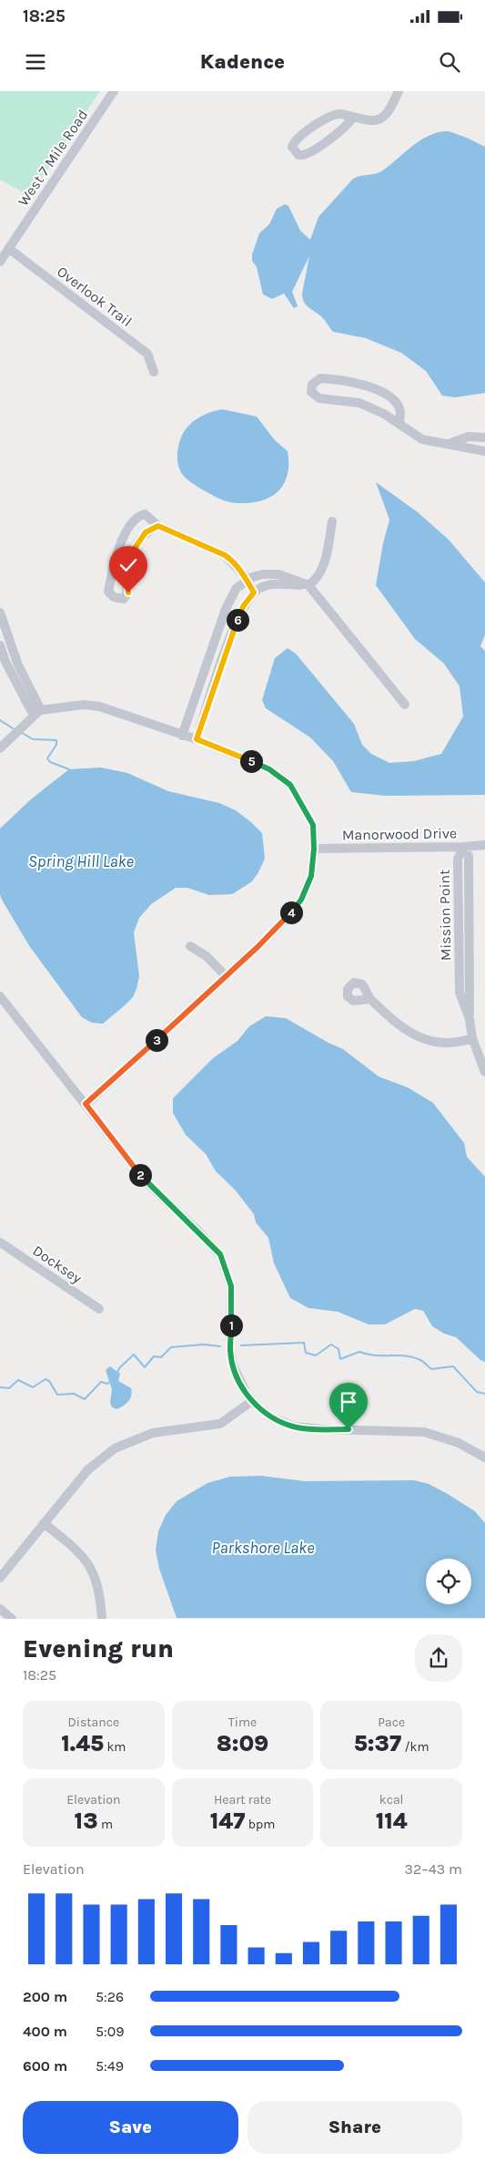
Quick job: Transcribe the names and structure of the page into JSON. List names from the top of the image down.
{
  "streets": {
    "street": [
      "West 7 Mile Road",
      "Overlook Trail",
      "Manorwood Drive",
      "Mission Point",
      "Docksey"
    ]
  },
  "crossings": [
    ["West 7 Mile Road", "Overlook Trail"],
    ["Manorwood Drive", "Mission Point"]
  ],
  "water": ["Spring Hill Lake", "Parkshore Lake"],
  "page": {
    "status": "18:25",
    "header": "Kadence",
    "pins": [
      "6",
      "5",
      "4",
      "3",
      "2",
      "1"
    ],
    "heading": ["Evening run", "18:25"],
    "stats": [
      ["Distance", "1.45 km"],
      ["Time", "8:09"],
      ["Pace", "5:37 /km"],
      ["Elevation", "13 m"],
      ["Heart rate", "147 bpm"],
      ["kcal", "114"]
    ],
    "chart": ["Elevation", "32–43 m"],
    "list": [
      {
        "name": "200 m",
        "note": "5:26"
      },
      {
        "name": "400 m",
        "note": "5:09"
      },
      {
        "name": "600 m",
        "note": "5:49"
      }
    ],
    "buttons": ["Save", "Share"]
  }
}
